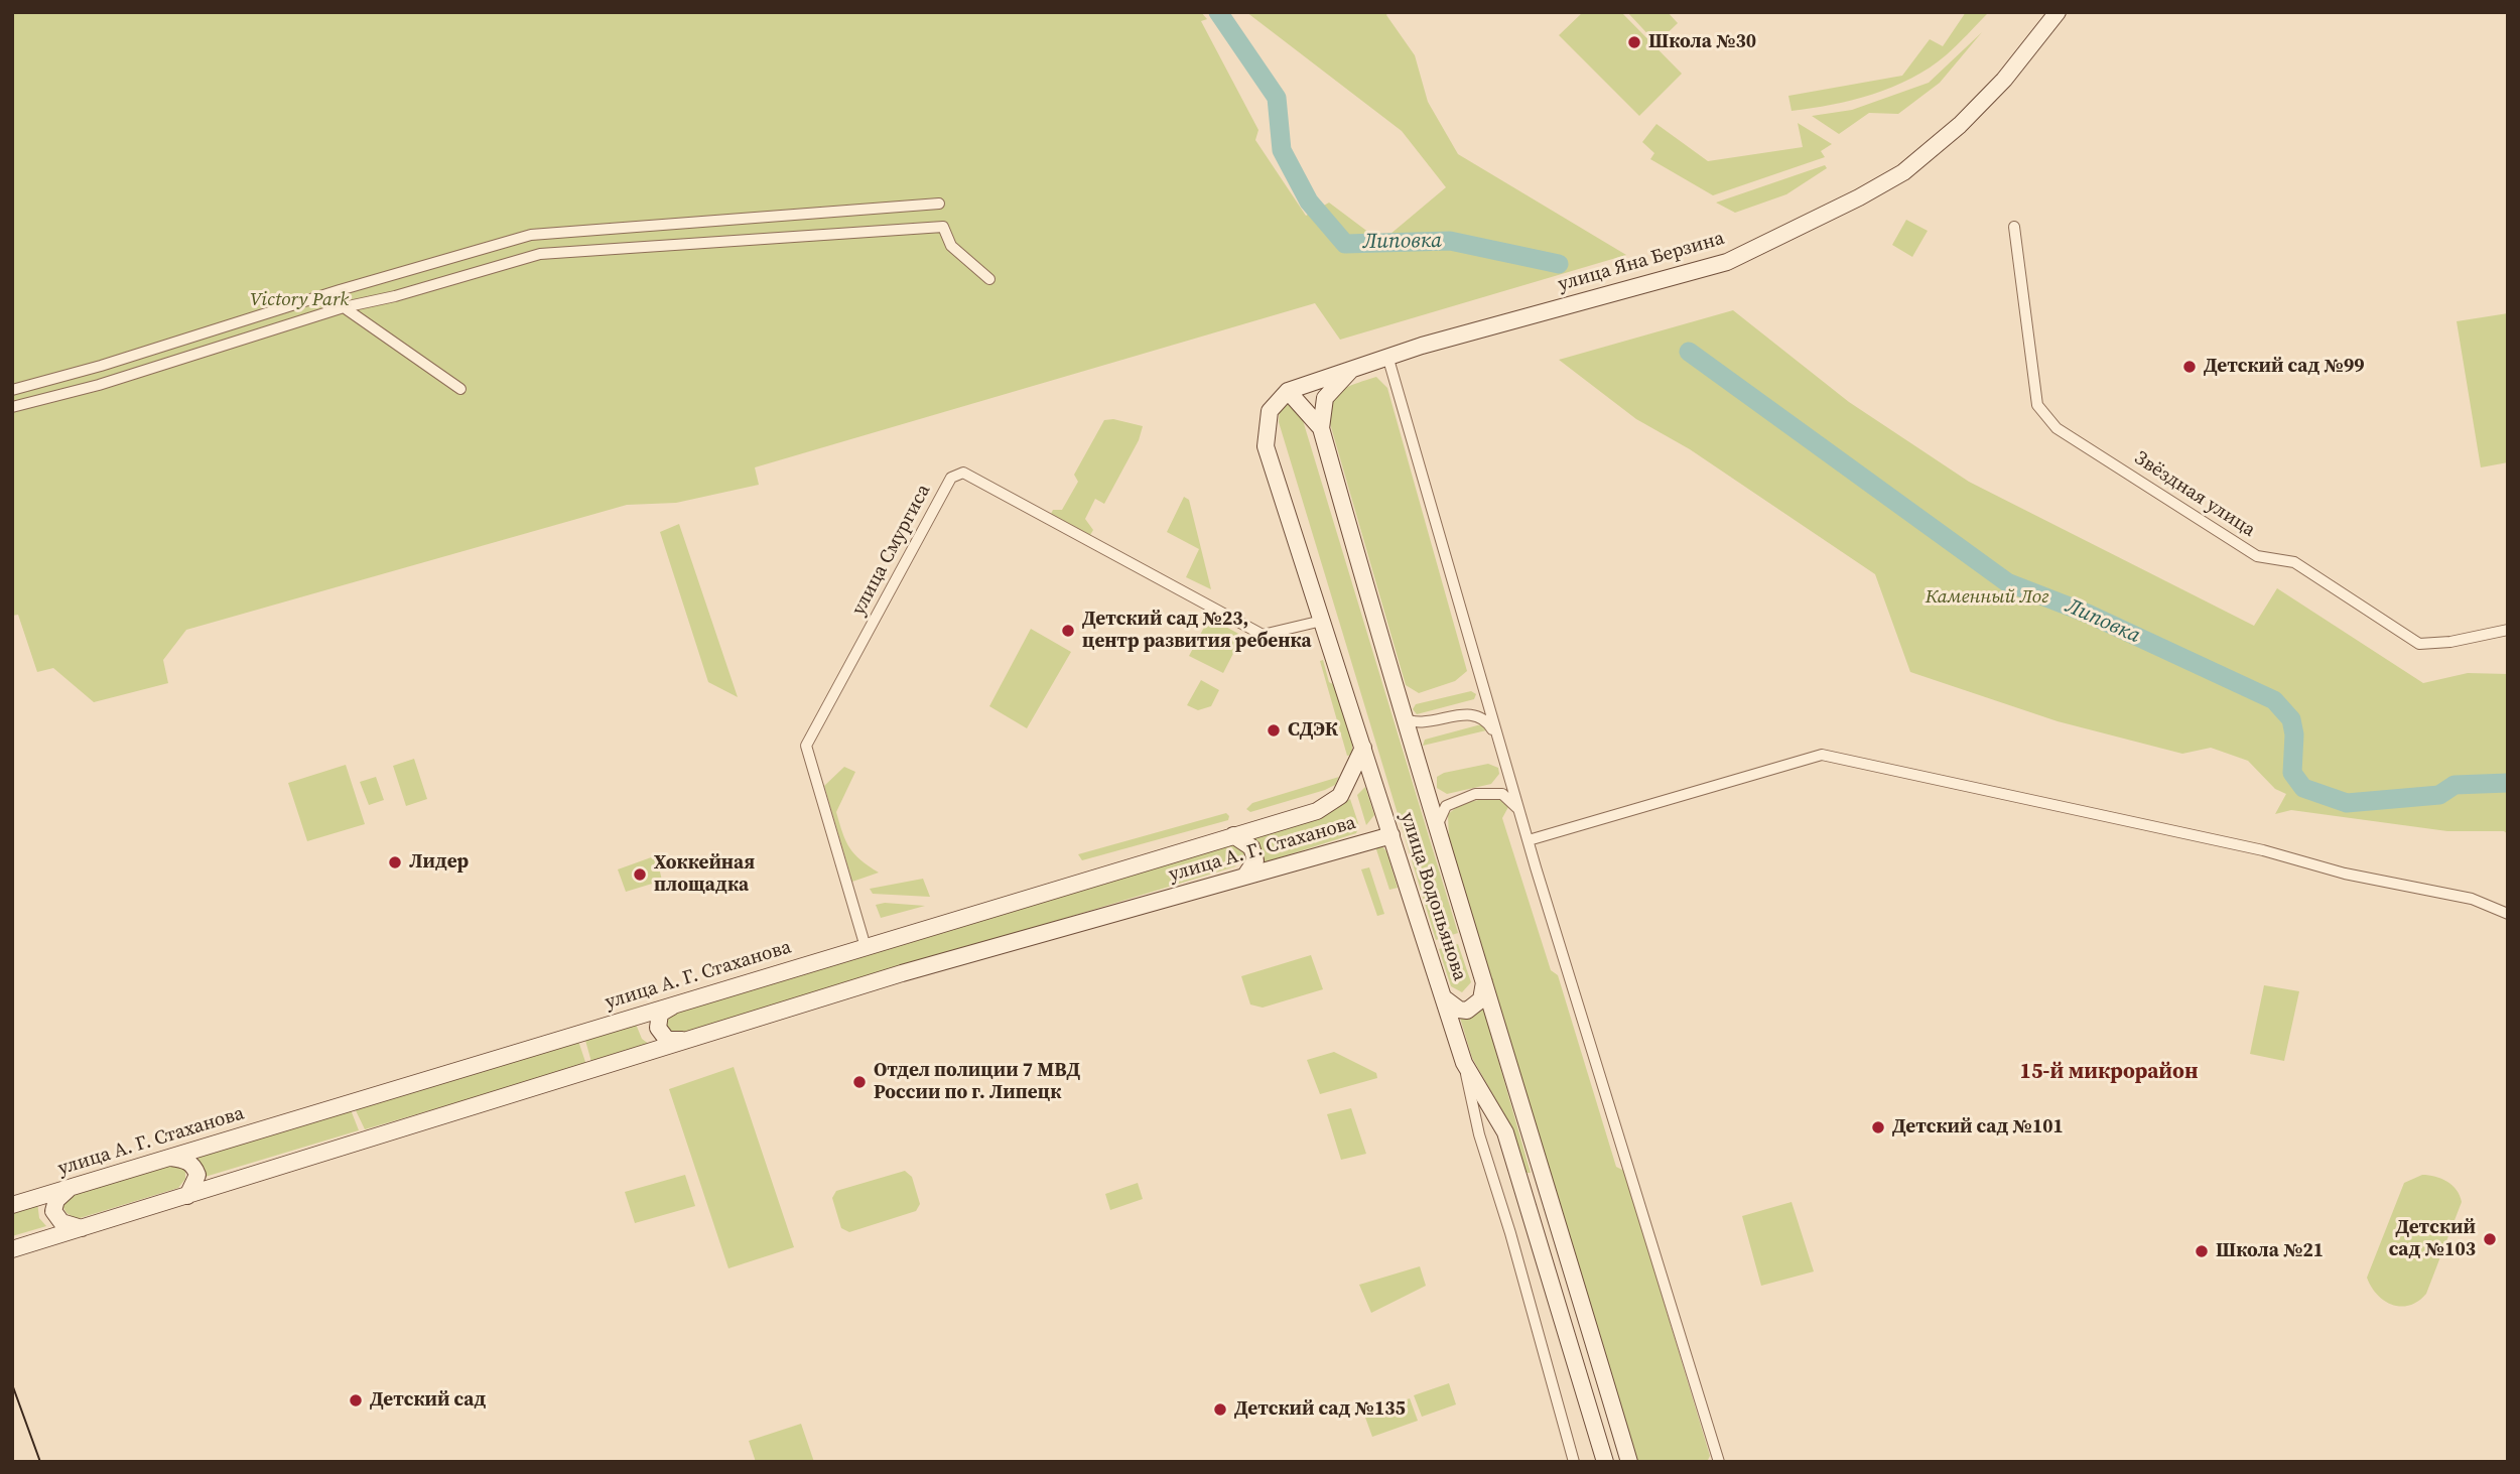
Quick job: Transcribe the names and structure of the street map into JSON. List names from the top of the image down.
{
  "streets": {
    "main road": ["улица Яна Берзина", "улица А. Г. Стаханова", "улица Водопьянова"],
    "street": ["Звёздная улица", "улица Смургиса"]
  },
  "crossings": [
    ["улица Яна Берзина", "улица Водопьянова"],
    ["улица Смургиса", "улица А. Г. Стаханова"],
    ["улица Смургиса", "улица Водопьянова"],
    ["улица А. Г. Стаханова", "улица Водопьянова"]
  ],
  "districts": ["15-й микрорайон"],
  "water": ["Липовка"],
  "parks": ["Victory Park", "Каменный Лог"],
  "places": [
    "Школа №30",
    "Детский сад №99",
    "Детский сад №23, центр развития ребенка",
    "СДЭК",
    "Лидер",
    "Хоккейная площадка",
    "Отдел полиции 7 МВД России по г. Липецк",
    "Детский сад №101",
    "Детский сад №103",
    "Школа №21",
    "Детский сад",
    "Детский сад №135"
  ]
}
